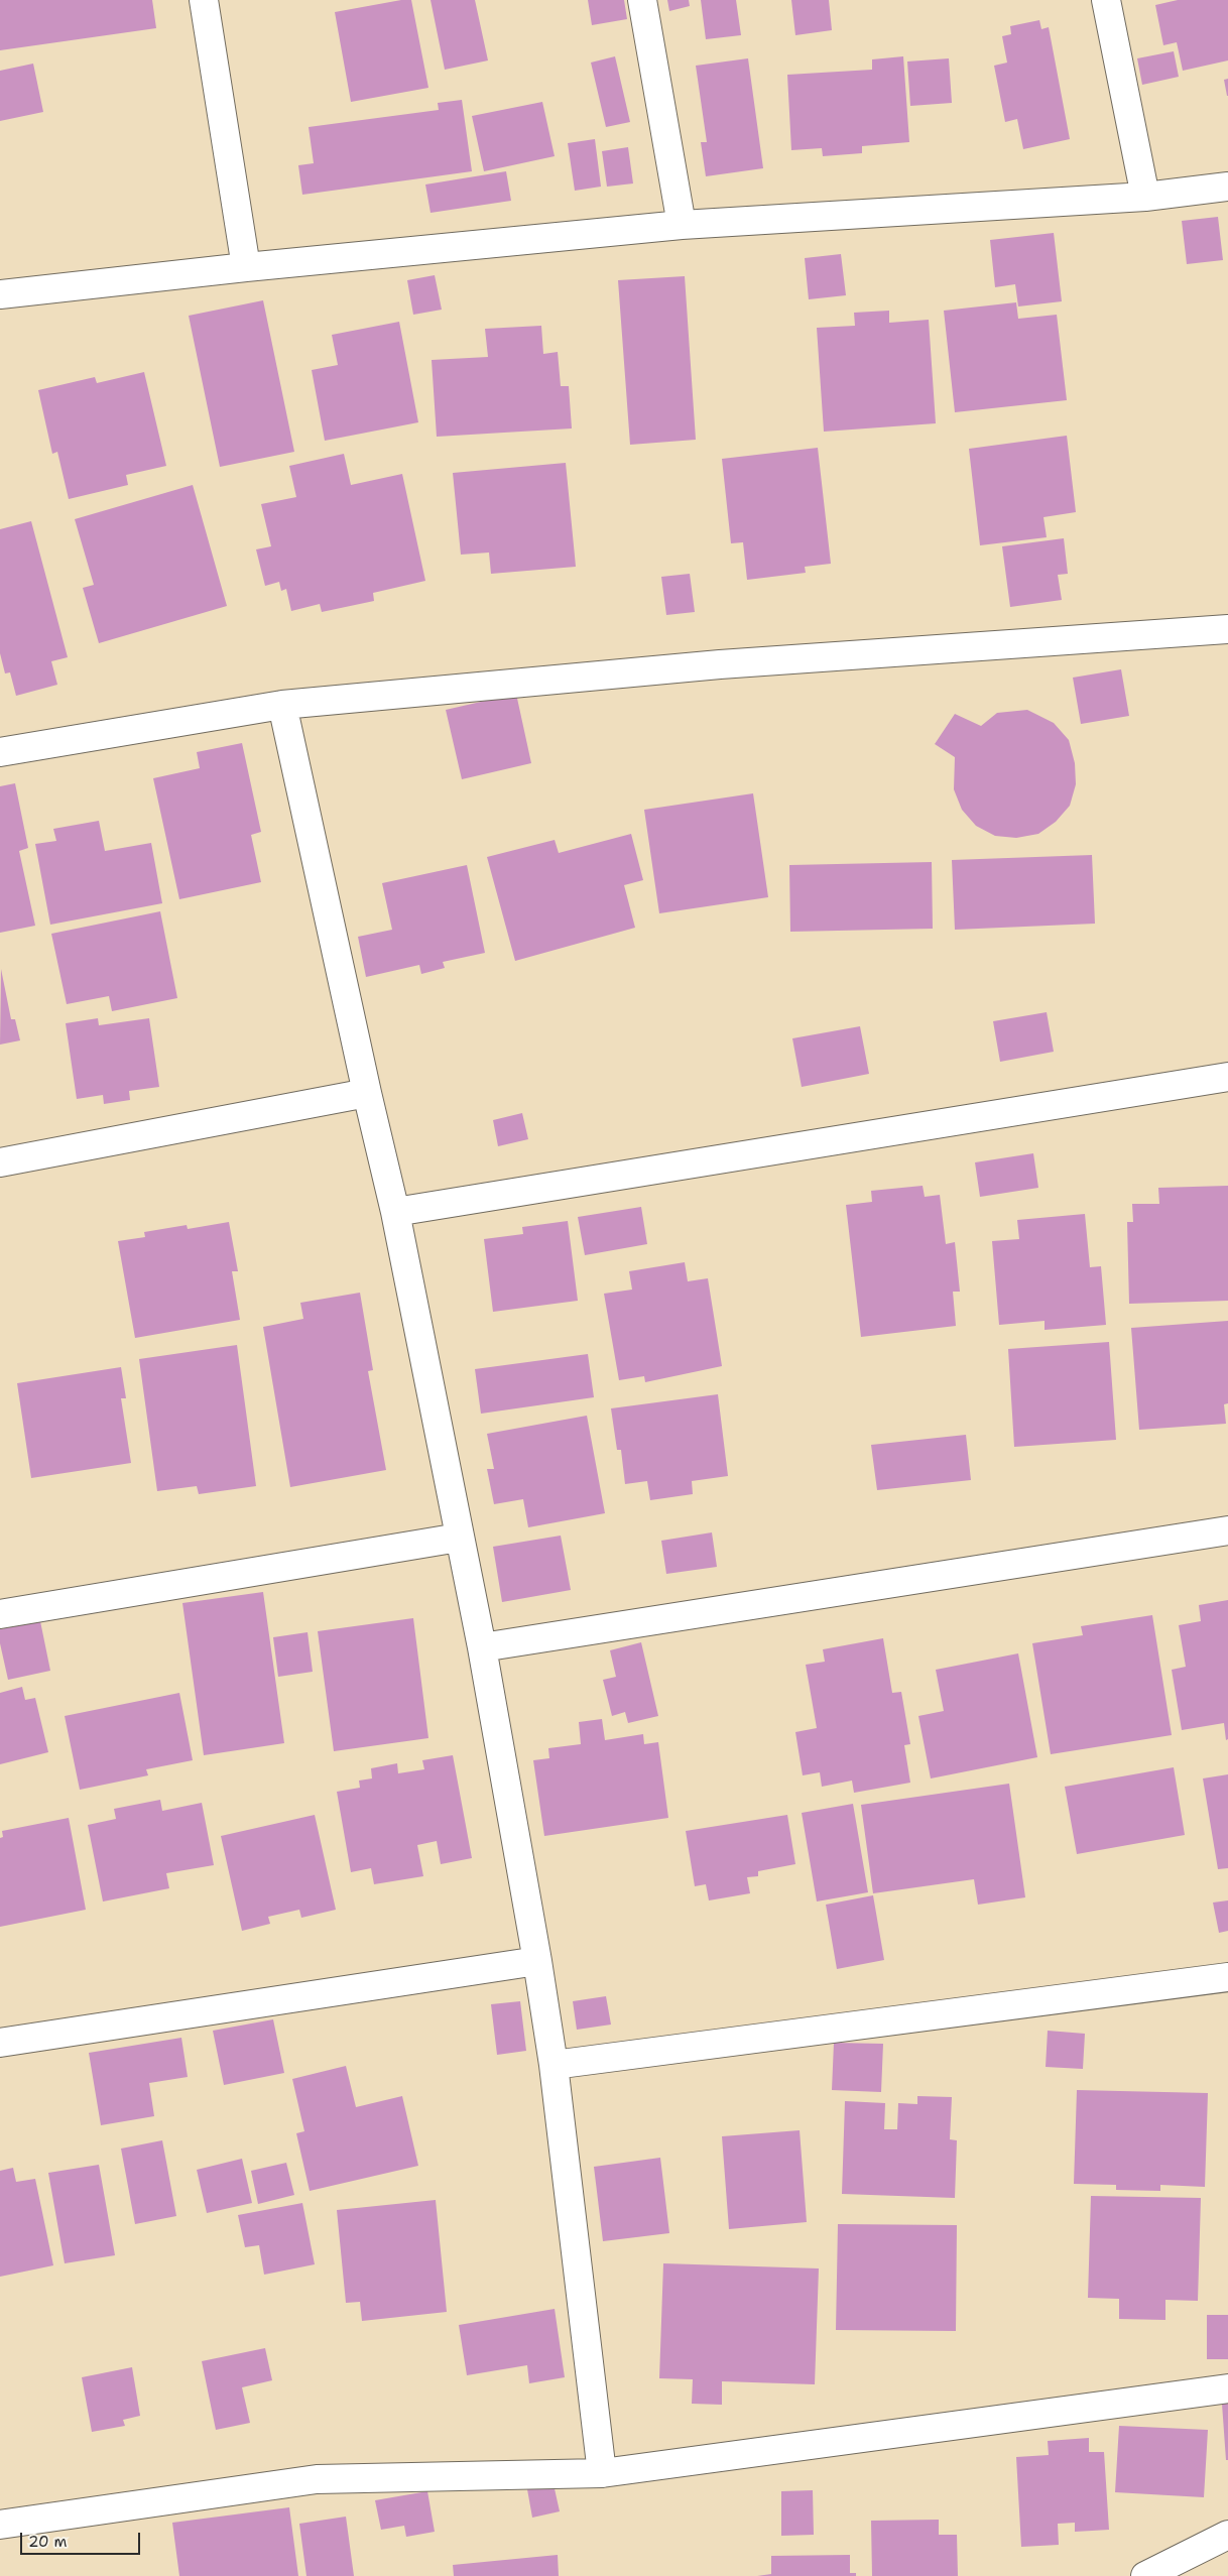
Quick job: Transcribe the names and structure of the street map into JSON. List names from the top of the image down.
{
  "scale_bar": "20 m"
}
